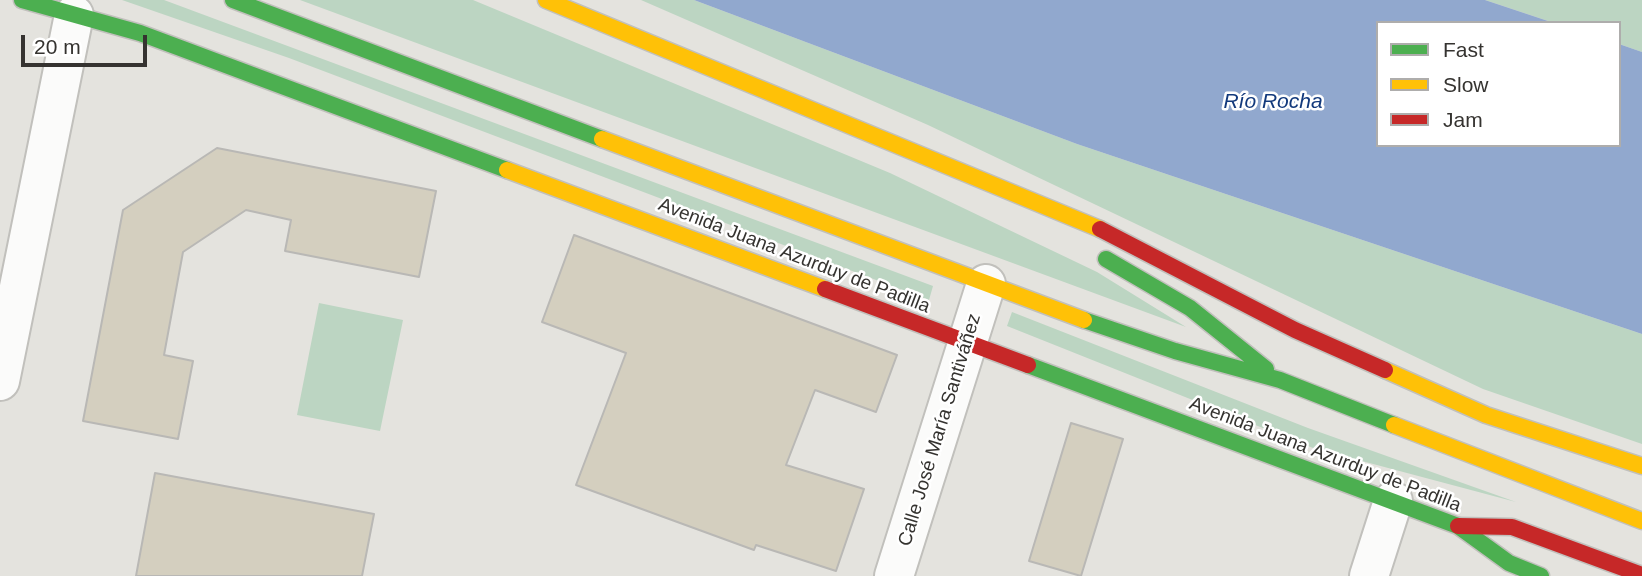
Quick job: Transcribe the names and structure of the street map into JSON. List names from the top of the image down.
{
  "streets": {
    "main road": ["Avenida Juana Azurduy de Padilla"],
    "street": ["Calle José María Santiváñez"]
  },
  "crossings": [
    ["Avenida Juana Azurduy de Padilla", "Calle José María Santiváñez"]
  ],
  "water": ["Río Rocha"],
  "legend": ["Fast", "Slow", "Jam"],
  "scale_bar": "20 m"
}
